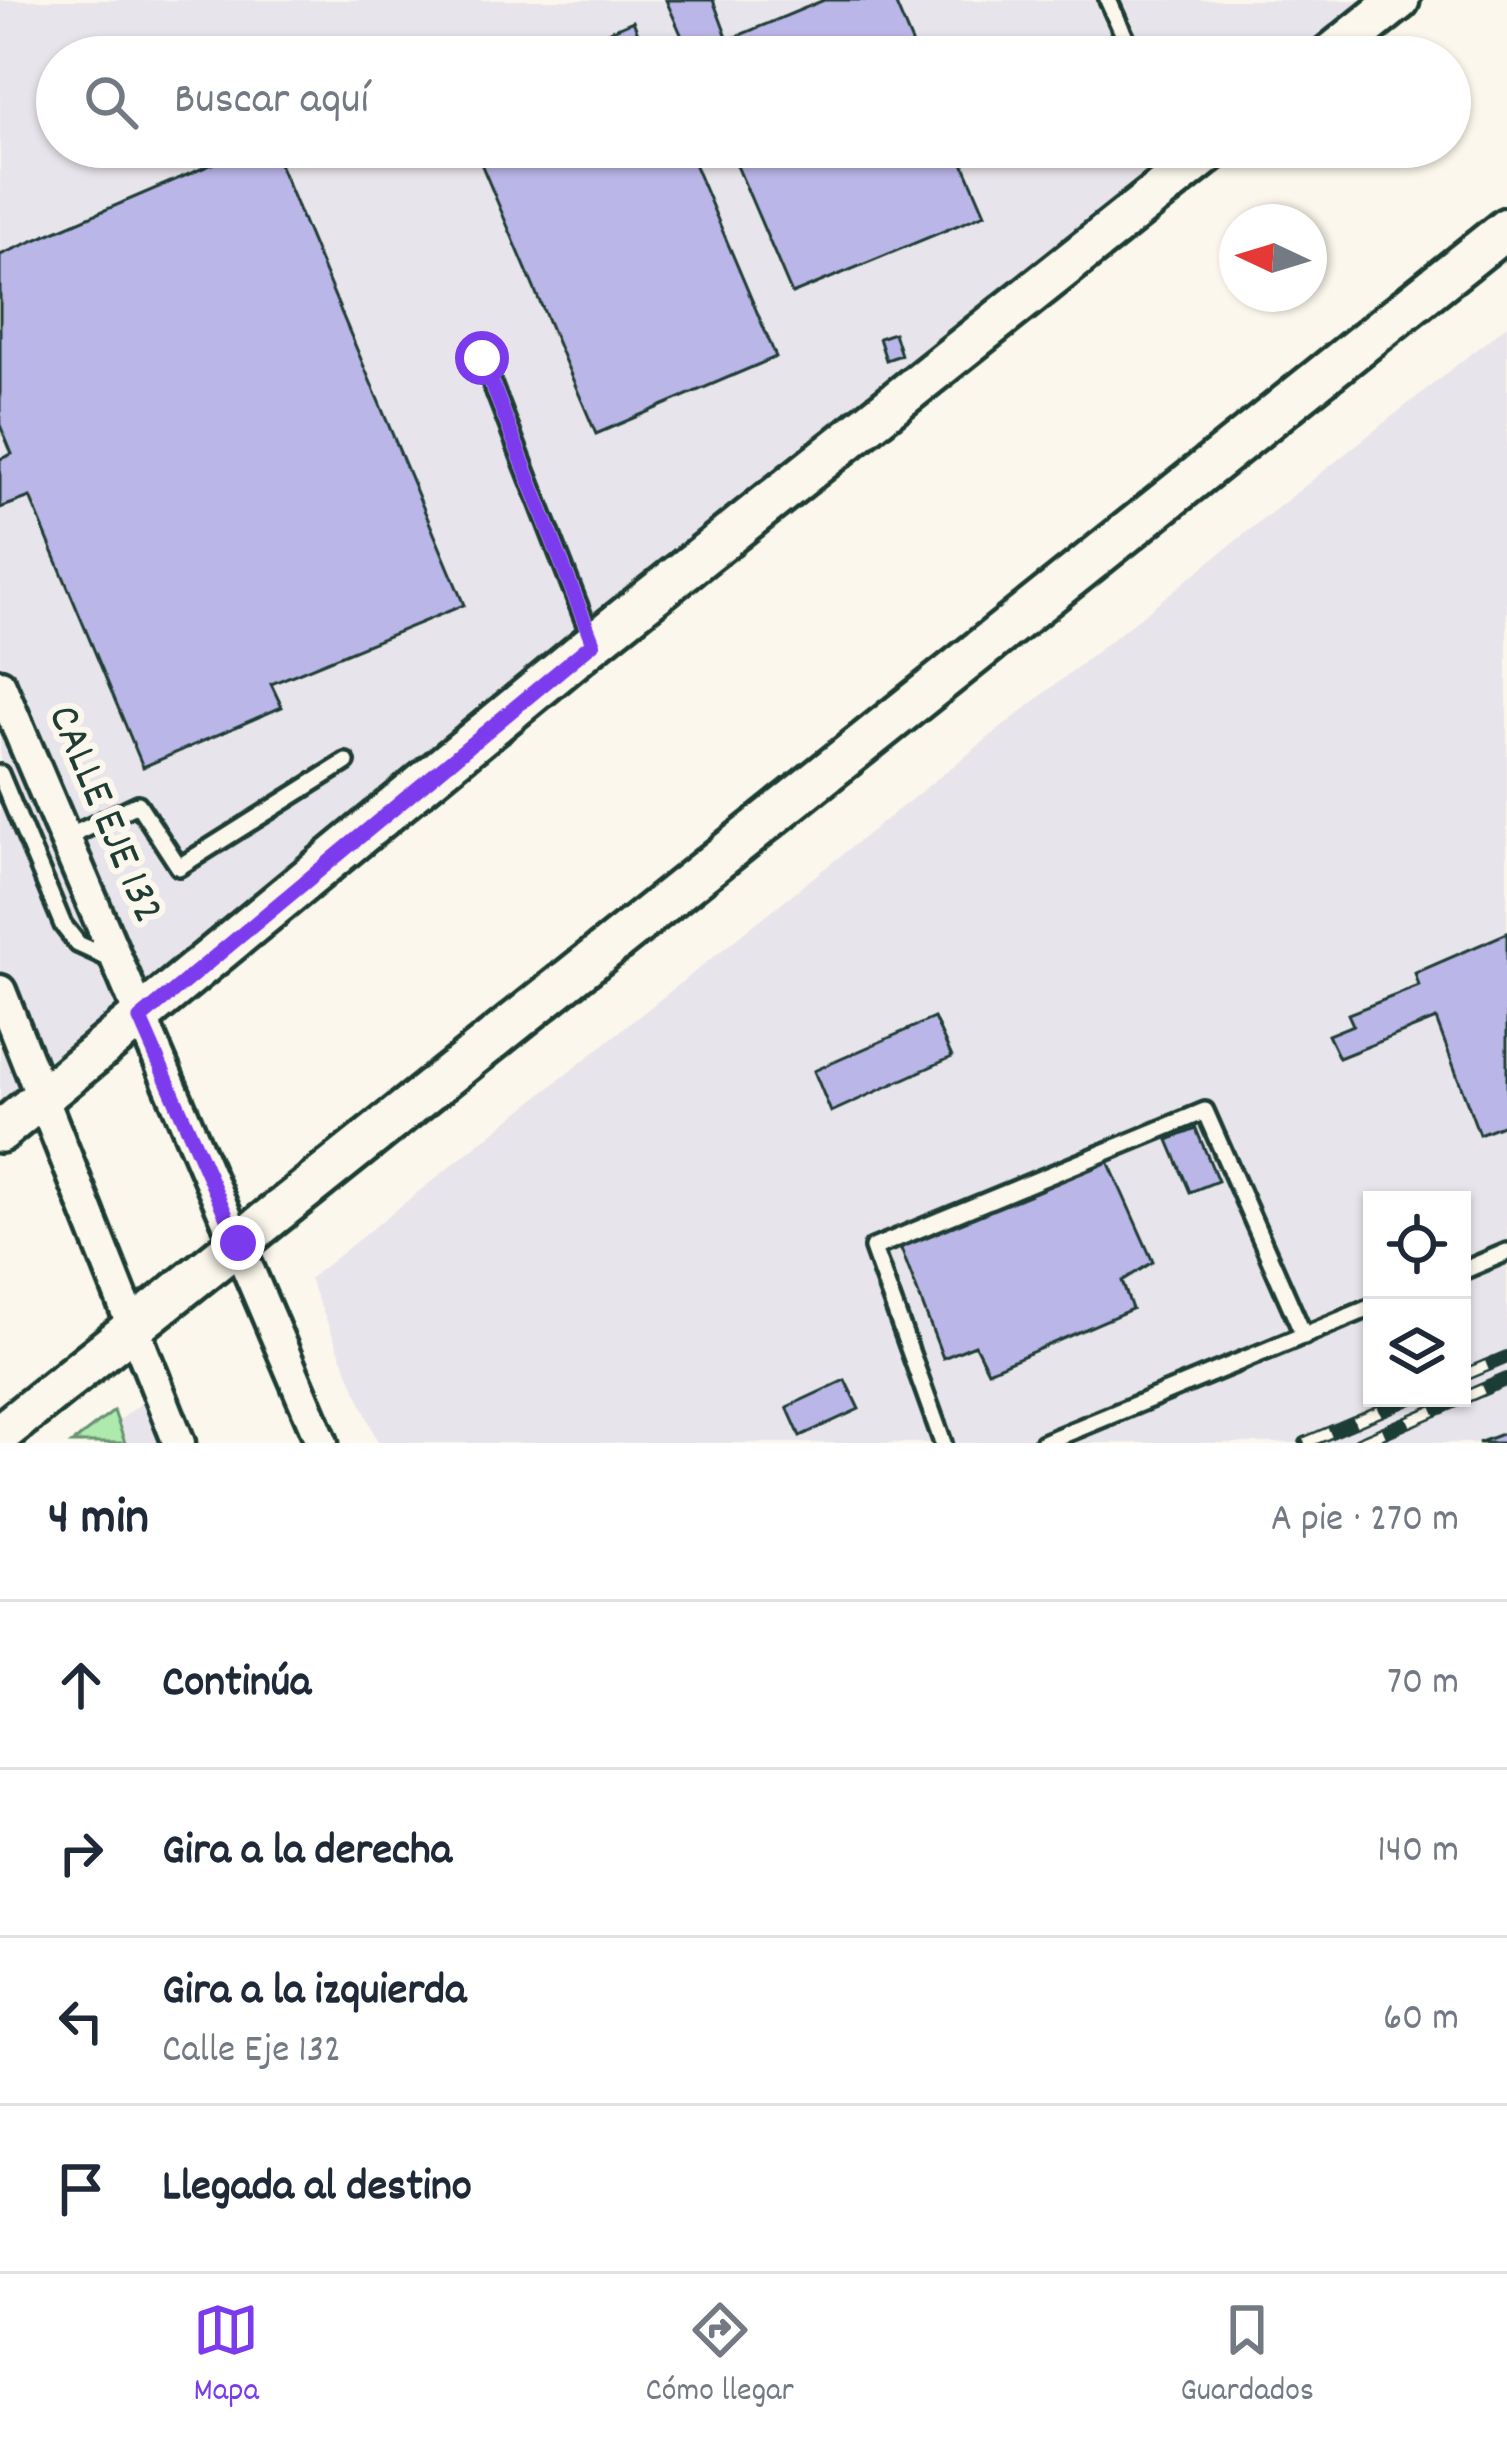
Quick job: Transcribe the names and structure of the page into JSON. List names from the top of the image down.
{
  "streets": {
    "street": ["CALLE EJE 132"]
  },
  "north": "left",
  "page": {
    "search": "Buscar aquí",
    "heading": ["4 min", "A pie · 270 m"],
    "list": [
      ["Continúa", "70 m"],
      ["Gira a la derecha", "140 m"],
      ["Gira a la izquierda", "Calle Eje 132", "60 m"],
      "Llegada al destino"
    ],
    "nav": ["Mapa", "Cómo llegar", "Guardados"]
  }
}
